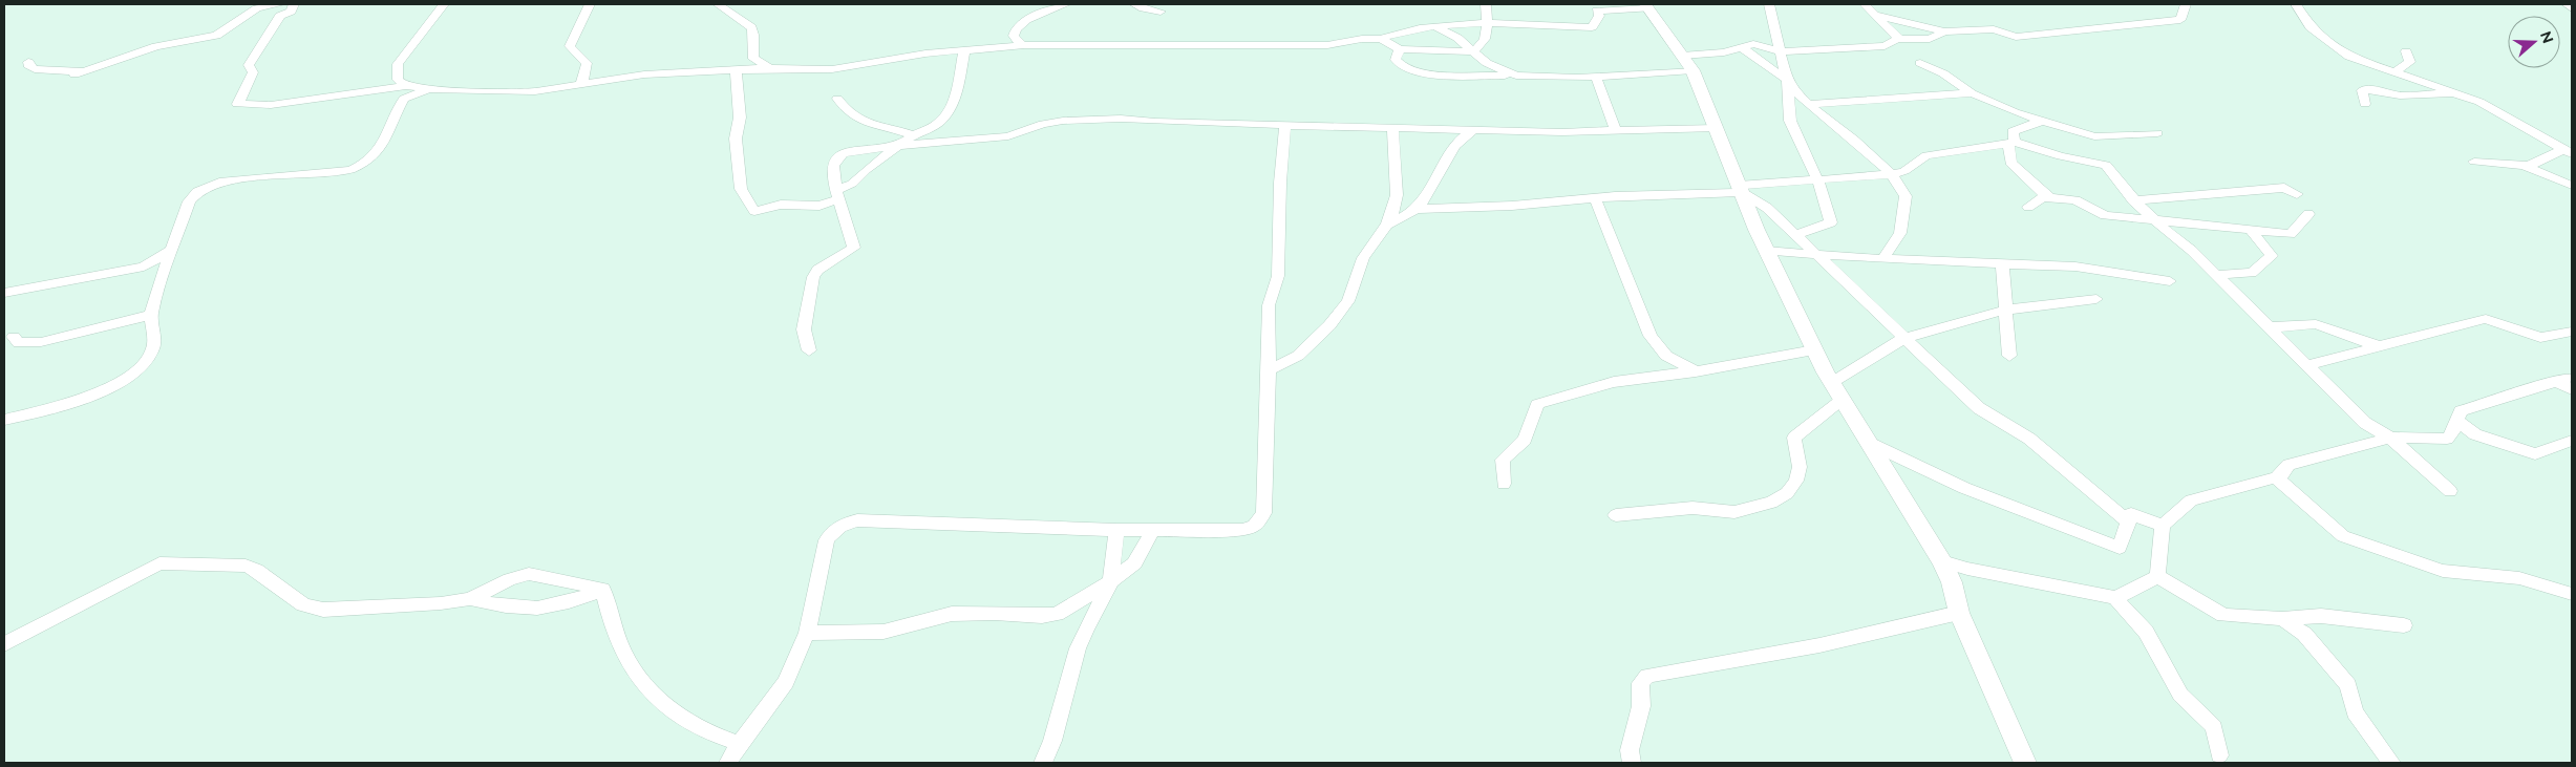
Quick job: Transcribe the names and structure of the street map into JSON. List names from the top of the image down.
{
  "north": "right"
}
